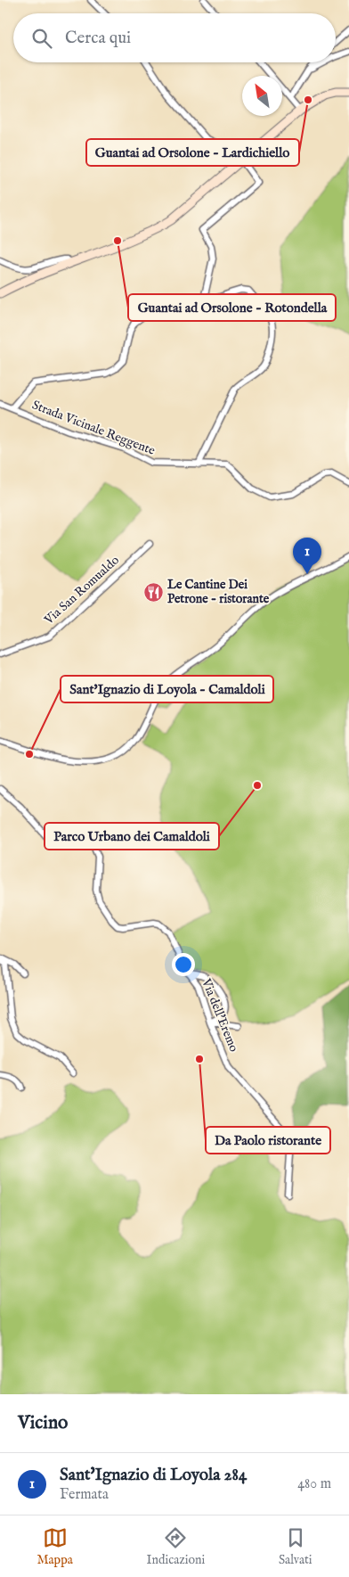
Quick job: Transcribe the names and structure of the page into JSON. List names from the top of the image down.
{
  "streets": {
    "street": ["Strada Vicinale Reggente", "Via San Romualdo", "Via dell'Eremo"]
  },
  "places": {
    "other": [
      "Guantai ad Orsolone - Lardichiello",
      "Guantai ad Orsolone - Rotondella",
      "Sant'Ignazio di Loyola - Camaldoli",
      "Parco Urbano dei Camaldoli",
      "Da Paolo ristorante"
    ],
    "restaurant": ["Le Cantine Dei Petrone - ristorante"]
  },
  "north": "top left",
  "page": {
    "search": "Cerca qui",
    "pins": "1",
    "heading": "Vicino",
    "list": [
      {
        "mark": "1",
        "name": "Sant'Ignazio di Loyola 284",
        "note": "Fermata",
        "value": "480 m"
      }
    ],
    "nav": ["Mappa", "Indicazioni", "Salvati"]
  }
}
